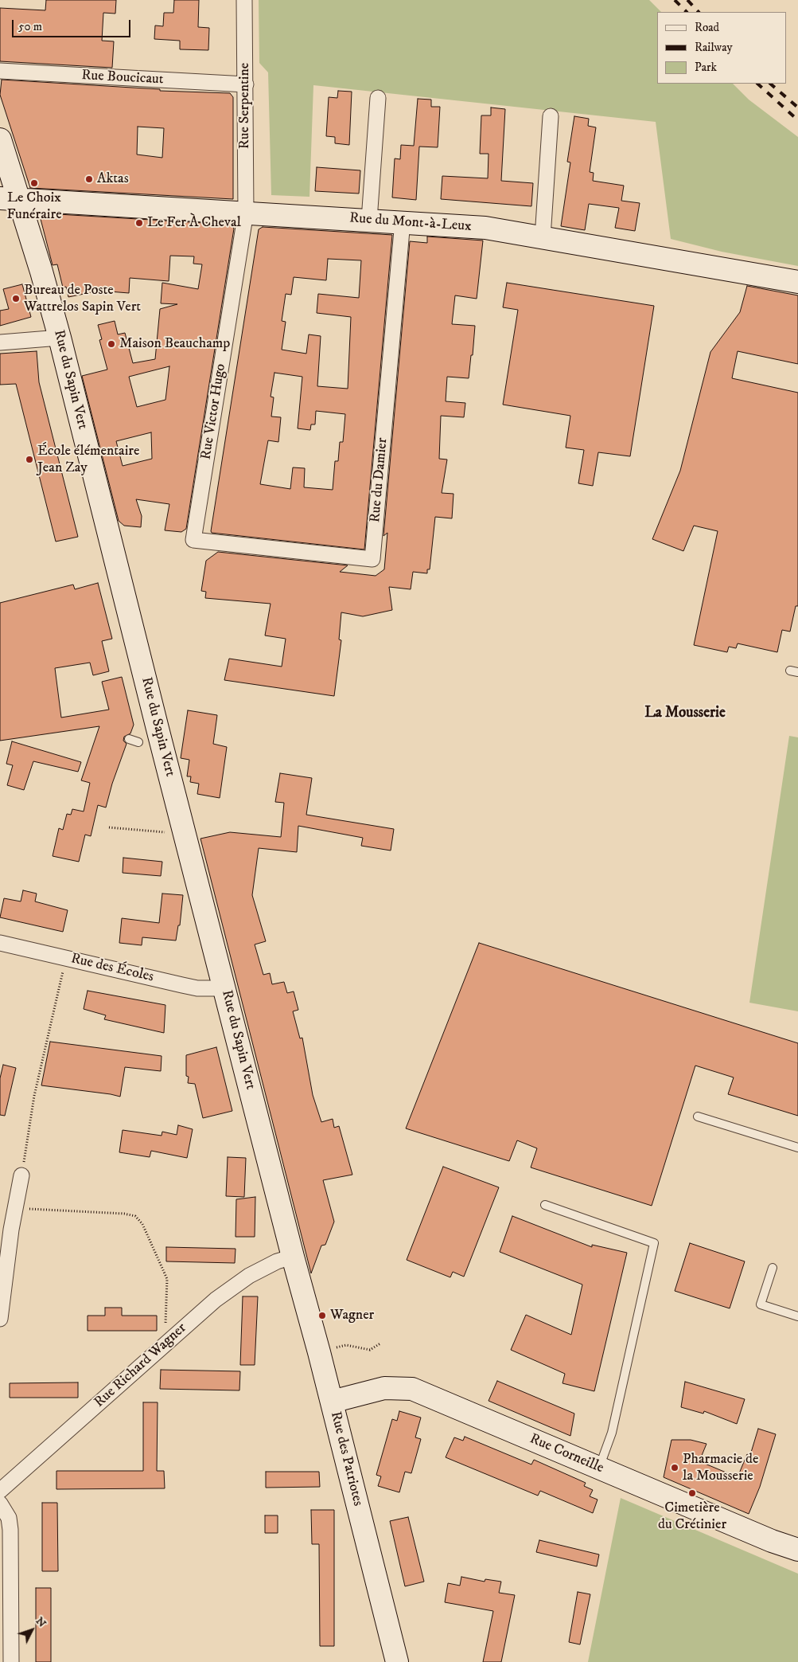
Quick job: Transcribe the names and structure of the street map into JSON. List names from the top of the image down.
{
  "streets": {
    "street": [
      "Rue Boucicaut",
      "Rue Serpentine",
      "Rue du Mont-à-Leux",
      "Rue du Sapin Vert",
      "Rue Victor Hugo",
      "Rue du Damier",
      "Rue des Écoles",
      "Rue Richard Wagner",
      "Rue Corneille",
      "Rue des Patriotes"
    ]
  },
  "crossings": [
    ["Rue Boucicaut", "Rue Serpentine"],
    ["Rue Serpentine", "Rue du Mont-à-Leux"],
    ["Rue Serpentine", "Rue Victor Hugo"],
    ["Rue du Mont-à-Leux", "Rue du Sapin Vert"],
    ["Rue du Mont-à-Leux", "Rue Victor Hugo"],
    ["Rue du Mont-à-Leux", "Rue du Damier"],
    ["Rue du Sapin Vert", "Rue des Écoles"],
    ["Rue du Sapin Vert", "Rue Richard Wagner"],
    ["Rue du Sapin Vert", "Rue des Patriotes"],
    ["Rue Victor Hugo", "Rue du Damier"],
    ["Rue Richard Wagner", "Rue des Patriotes"],
    ["Rue Corneille", "Rue des Patriotes"]
  ],
  "districts": ["La Mousserie"],
  "places": [
    "Aktas",
    "Le Choix Funéraire",
    "Le Fer À Cheval",
    "Bureau de Poste Wattrelos Sapin Vert",
    "Maison Beauchamp",
    "École élémentaire Jean Zay",
    "Wagner",
    "Pharmacie de la Mousserie",
    "Cimetière du Crétinier"
  ],
  "legend": ["Road", "Railway", "Park"],
  "scale_bar": "50 m",
  "north": "top right"
}
